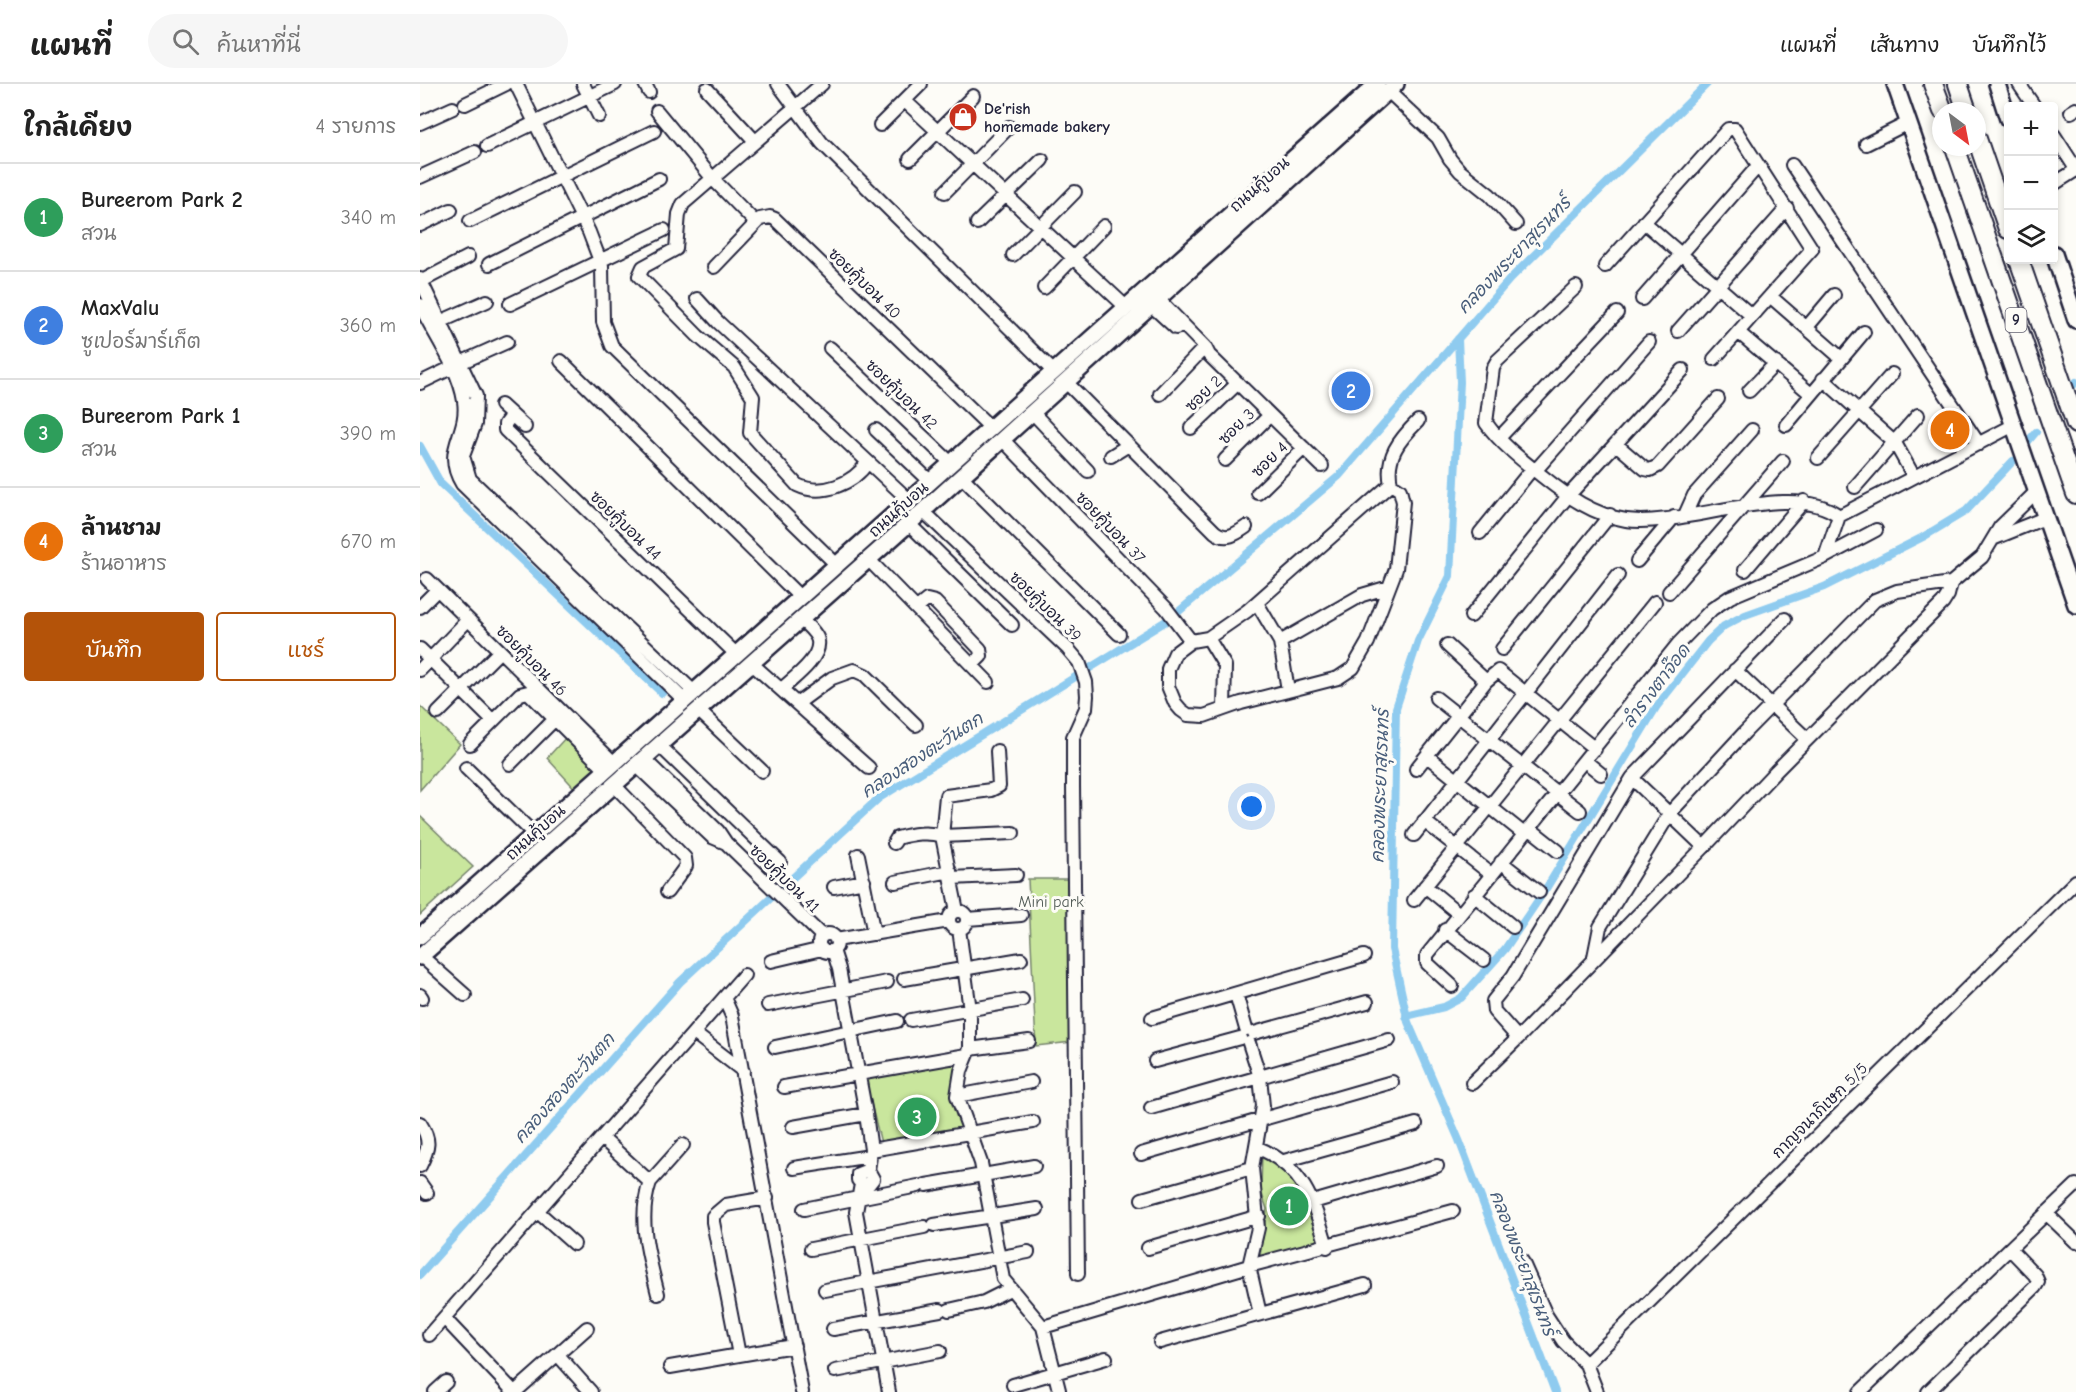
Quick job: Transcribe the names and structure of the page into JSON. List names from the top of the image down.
{
  "streets": {
    "highway": ["9"],
    "main road": ["ถนนคู้บอน"],
    "street": [
      "ซอยคู้บอน 40",
      "ซอย 2",
      "ซอยคู้บอน 42",
      "ซอย 3",
      "ซอย 4",
      "ซอยคู้บอน 44",
      "ซอยคู้บอน 37",
      "ซอยคู้บอน 39",
      "ซอยคู้บอน 46",
      "ซอยคู้บอน 41",
      "กาญจนาภิเษก 5/5"
    ]
  },
  "crossings": [
    ["ถนนคู้บอน", "ซอยคู้บอน 40"],
    ["ถนนคู้บอน", "ซอยคู้บอน 42"],
    ["ถนนคู้บอน", "ซอยคู้บอน 44"],
    ["ถนนคู้บอน", "ซอยคู้บอน 37"],
    ["ถนนคู้บอน", "ซอยคู้บอน 39"],
    ["ถนนคู้บอน", "ซอยคู้บอน 46"],
    ["ถนนคู้บอน", "ซอยคู้บอน 41"]
  ],
  "water": ["คลองพระยาสุเรนทร์", "ลำรางตาจ๊อด", "คลองสองตะวันตก"],
  "parks": ["Mini park"],
  "places": {
    "shop": ["De'rish homemade bakery"]
  },
  "north": "bottom right",
  "page": {
    "header": "แผนที่",
    "search": "ค้นหาที่นี่",
    "nav": ["แผนที่", "เส้นทาง", "บันทึกไว้"],
    "heading": ["ใกล้เคียง", "4 รายการ"],
    "map_buttons": ["+", "−"],
    "list": [
      {
        "mark": "1",
        "name": "Bureerom Park 2",
        "note": "สวน",
        "value": "340 m"
      },
      {
        "mark": "2",
        "name": "MaxValu",
        "note": "ซูเปอร์มาร์เก็ต",
        "value": "360 m"
      },
      {
        "mark": "3",
        "name": "Bureerom Park 1",
        "note": "สวน",
        "value": "390 m"
      },
      {
        "mark": "4",
        "name": "ล้านชาม",
        "note": "ร้านอาหาร",
        "value": "670 m"
      }
    ],
    "pins": [
      "2",
      "4",
      "3",
      "1"
    ],
    "buttons": ["บันทึก", "แชร์"]
  }
}
